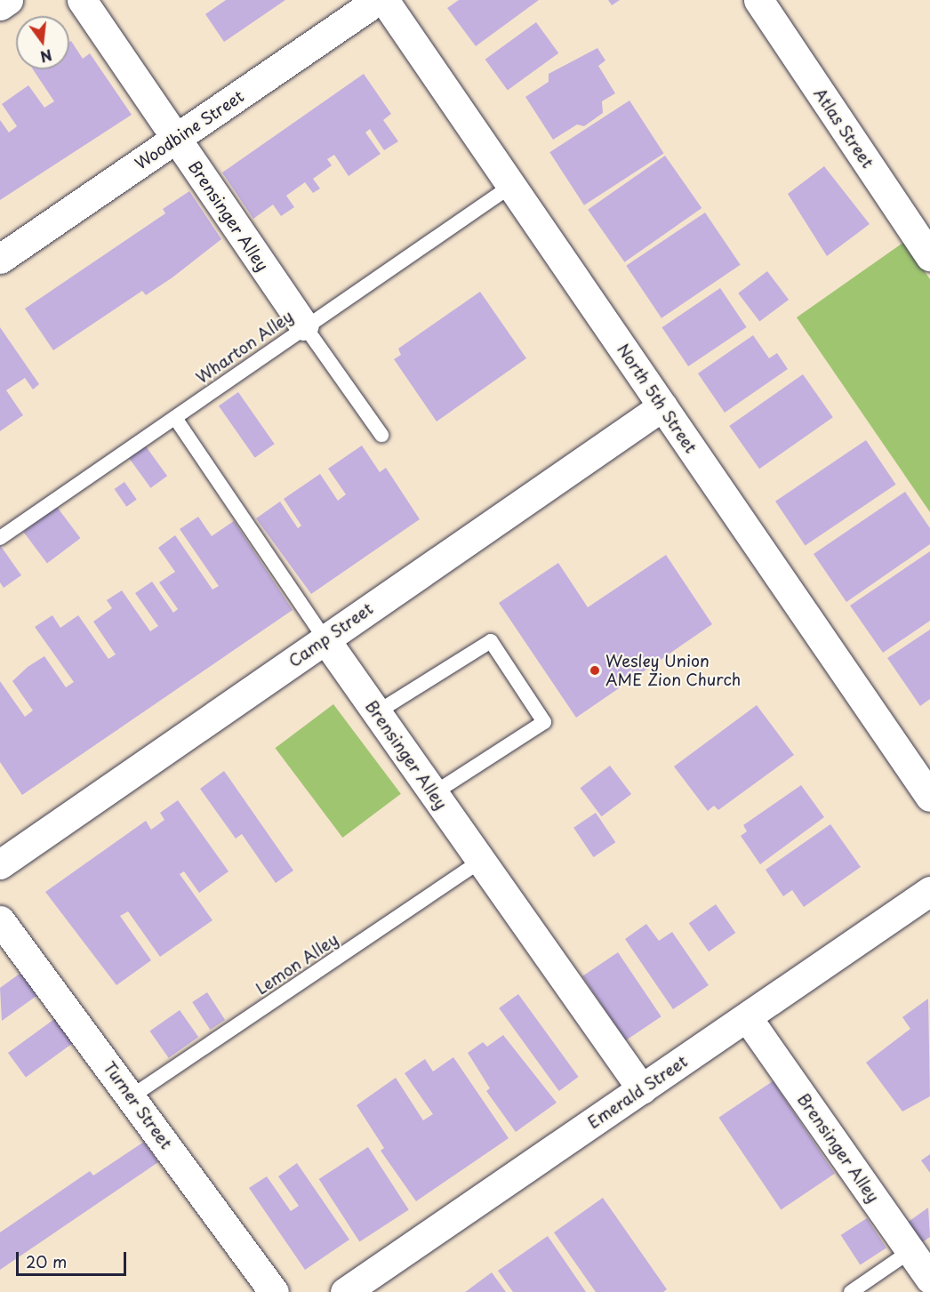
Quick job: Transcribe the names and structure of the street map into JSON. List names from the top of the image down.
{
  "streets": {
    "street": [
      "Atlas Street",
      "Woodbine Street",
      "Brensinger Alley",
      "North 5th Street",
      "Camp Street",
      "Emerald Street",
      "Turner Street"
    ],
    "lane": ["Wharton Alley", "Lemon Alley"]
  },
  "crossings": [
    ["Woodbine Street", "Brensinger Alley"],
    ["Brensinger Alley", "Wharton Alley"],
    ["Brensinger Alley", "Camp Street"],
    ["Brensinger Alley", "Lemon Alley"],
    ["Brensinger Alley", "Emerald Street"],
    ["Wharton Alley", "North 5th Street"],
    ["North 5th Street", "Camp Street"],
    ["Lemon Alley", "Turner Street"]
  ],
  "places": ["Wesley Union AME Zion Church"],
  "scale_bar": "20 m",
  "north": "bottom"
}
